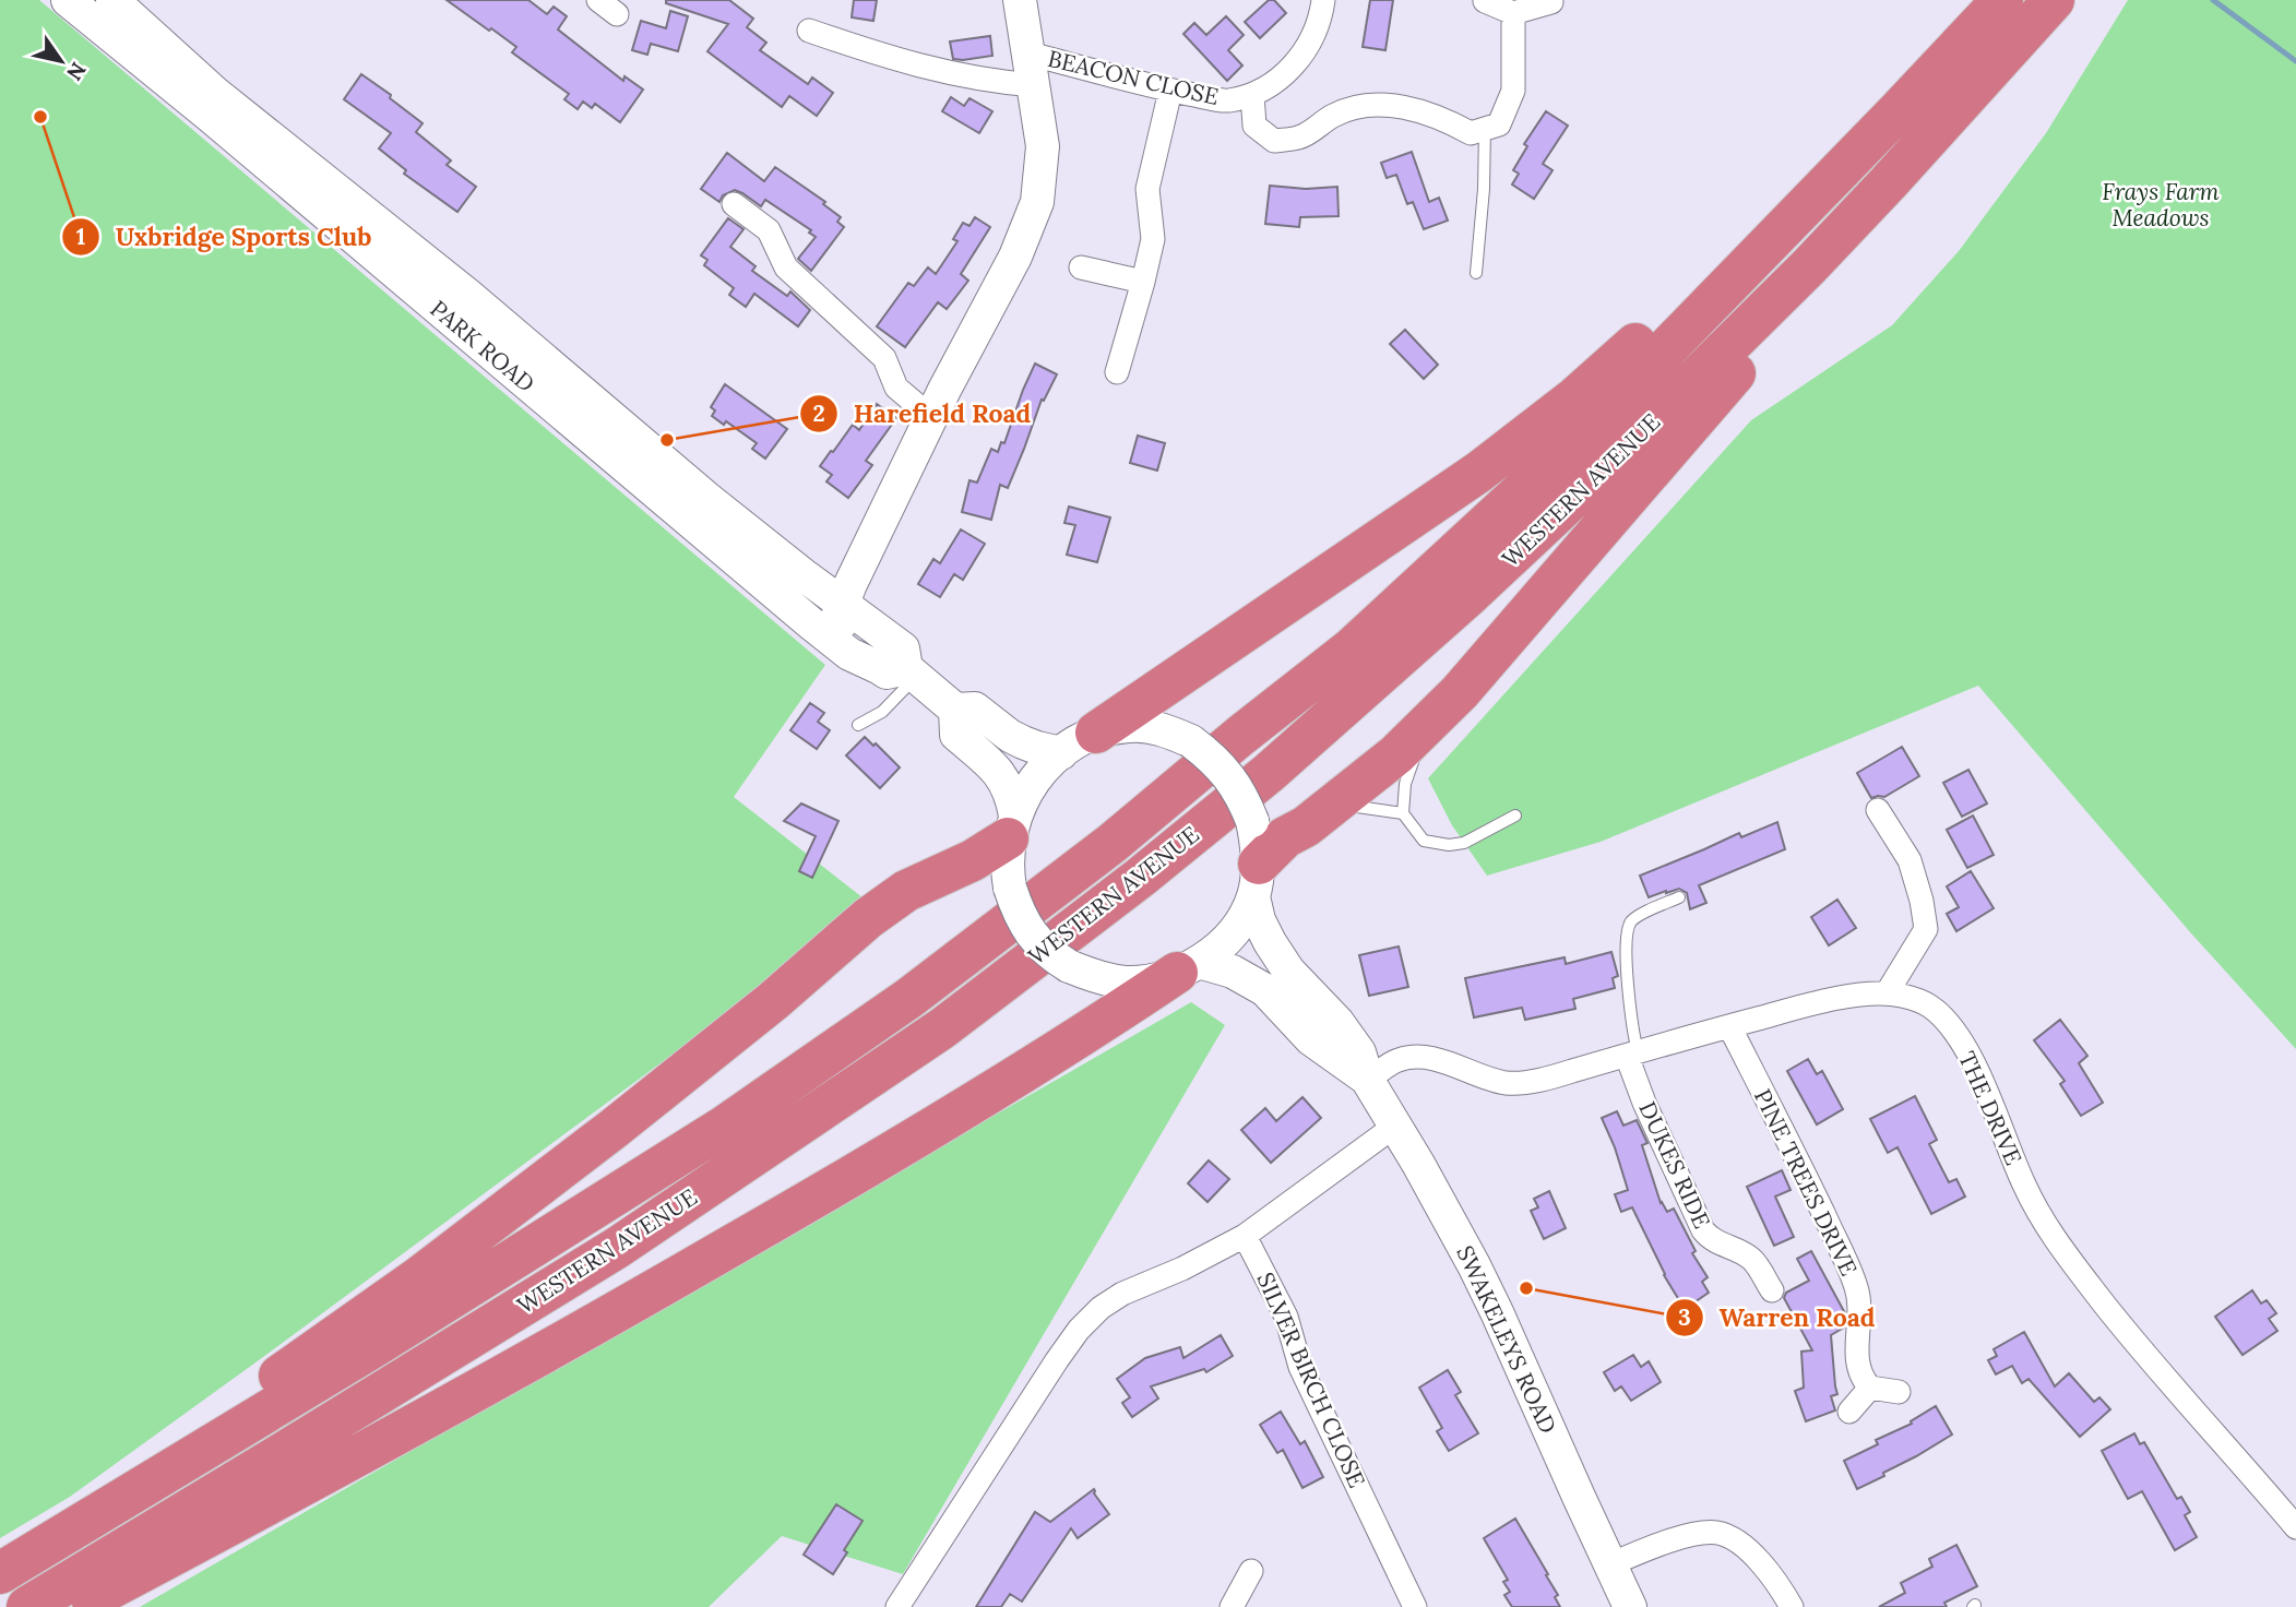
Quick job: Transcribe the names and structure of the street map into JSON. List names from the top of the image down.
{
  "streets": {
    "highway": ["WESTERN AVENUE"],
    "main road": ["PARK ROAD", "SWAKELEYS ROAD"],
    "street": [
      "BEACON CLOSE",
      "THE DRIVE",
      "DUKES RIDE",
      "PINE TREES DRIVE",
      "SILVER BIRCH CLOSE"
    ]
  },
  "crossings": [
    ["PARK ROAD", "SWAKELEYS ROAD"],
    ["THE DRIVE", "DUKES RIDE"],
    ["THE DRIVE", "PINE TREES DRIVE"],
    ["THE DRIVE", "SWAKELEYS ROAD"]
  ],
  "parks": ["Frays Farm Meadows"],
  "places": ["Uxbridge Sports Club", "Harefield Road", "Warren Road"],
  "north": "bottom right"
}
